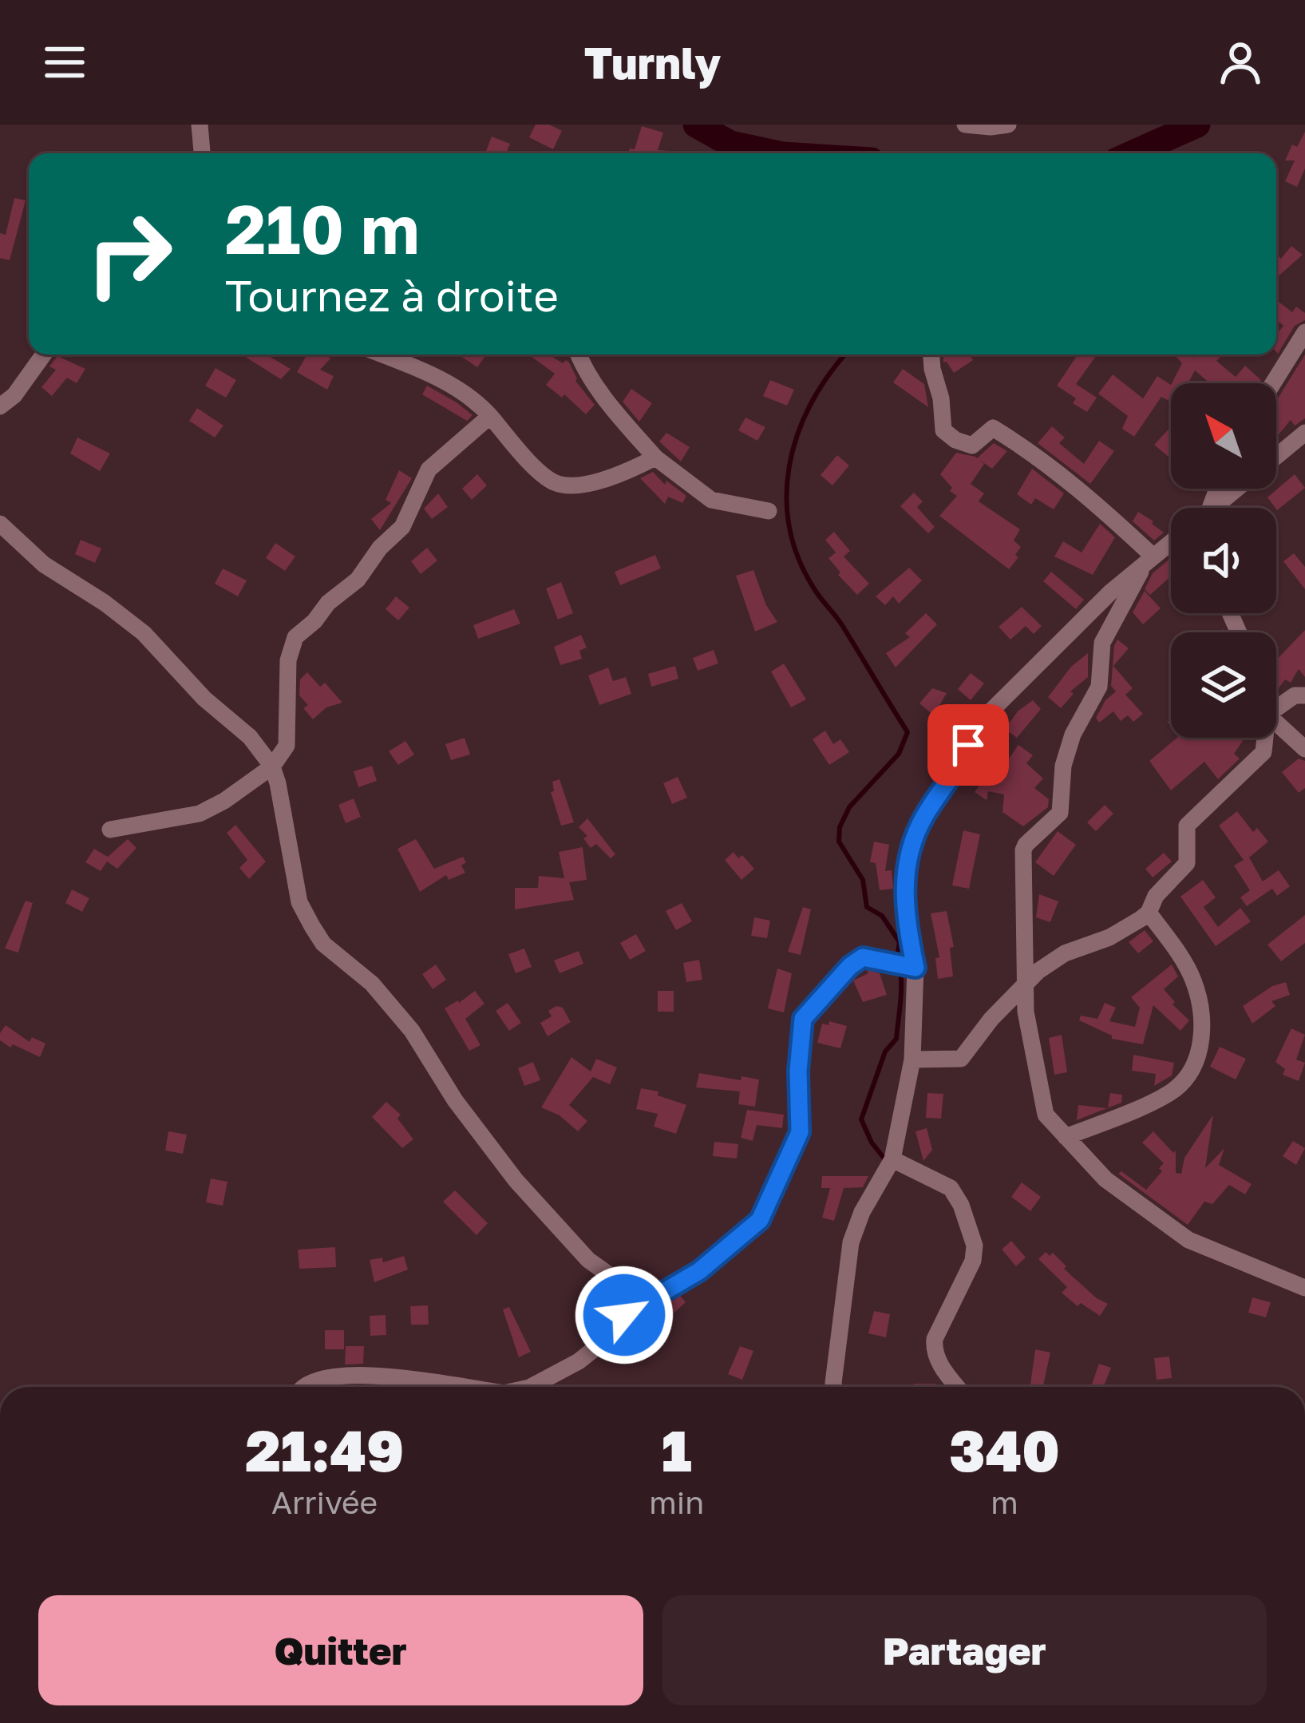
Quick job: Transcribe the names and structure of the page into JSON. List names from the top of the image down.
{
  "north": "top left",
  "page": {
    "header": "Turnly",
    "turn": ["210 m", "Tournez à droite"],
    "eta": [
      "21:49",
      "Arrivée",
      "1",
      "min",
      "340",
      "m"
    ],
    "buttons": ["Quitter", "Partager"]
  }
}
